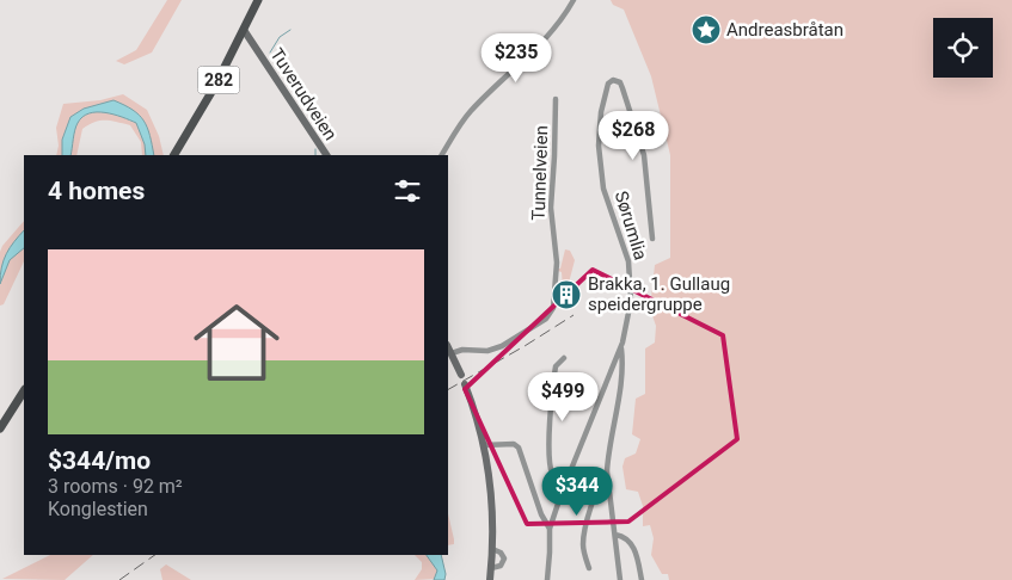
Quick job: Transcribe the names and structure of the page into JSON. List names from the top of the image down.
{
  "streets": {
    "main road": ["282", "Tuverudveien"],
    "street": ["Tunnelveien", "Sørumlia"]
  },
  "crossings": [
    ["282", "Tuverudveien"]
  ],
  "places": {
    "place": ["Andreasbråtan"],
    "building": ["Brakka, 1. Gullaug speidergruppe"]
  },
  "page": {
    "price": [
      "$235",
      "$268",
      "$499",
      "$344"
    ],
    "heading": "4 homes",
    "list": [
      {
        "name": "$344/mo",
        "note": "3 rooms · 92 m² · Konglestien"
      }
    ]
  }
}
